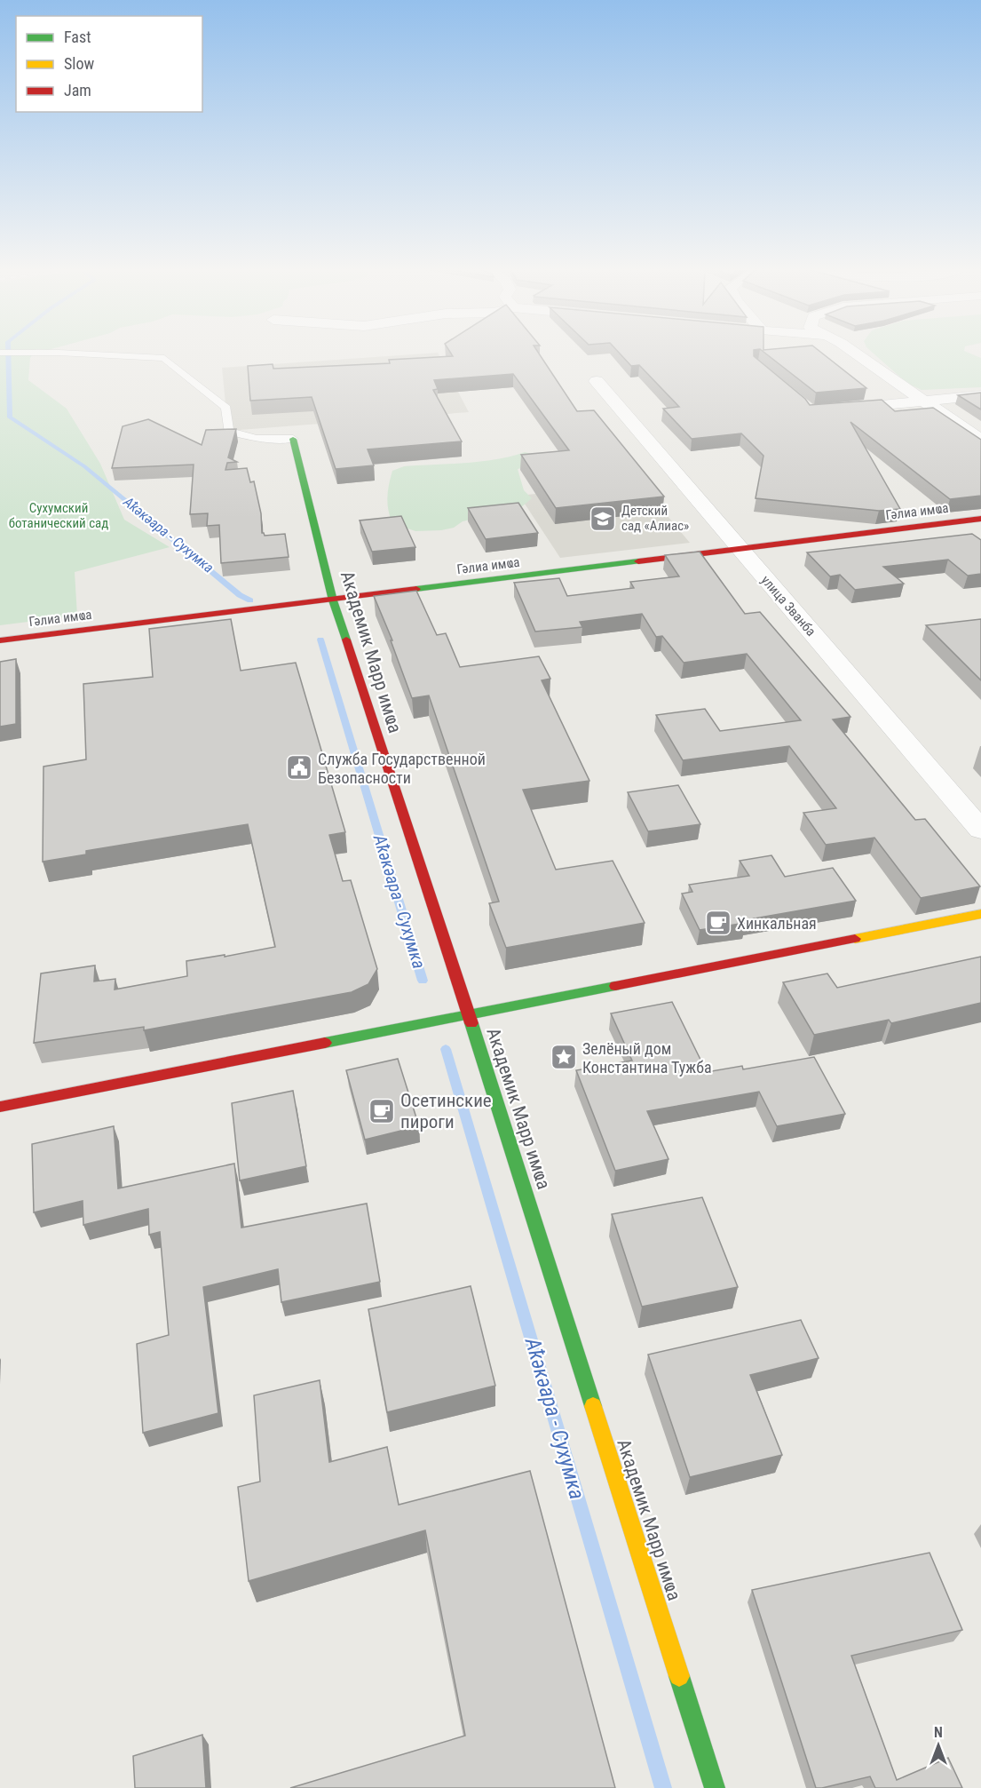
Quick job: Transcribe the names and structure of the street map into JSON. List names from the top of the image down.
{
  "streets": {
    "main road": ["Гәлиа имҩа", "Академик Марр имҩа"],
    "street": ["улица Званба"]
  },
  "crossings": [
    ["Гәлиа имҩа", "улица Званба"],
    ["Гәлиа имҩа", "Академик Марр имҩа"]
  ],
  "water": ["Аҟәкәара - Сухумка"],
  "parks": ["Сухумский ботанический сад"],
  "places": {
    "school or university": ["Детский сад «Алиас»"],
    "public building": ["Служба Государственной Безопасности"],
    "cafe": ["Хинкальная", "Осетинские пироги"],
    "place": ["Зелёный дом Константина Тужба"]
  },
  "legend": ["Fast", "Slow", "Jam"],
  "north": "top"
}
